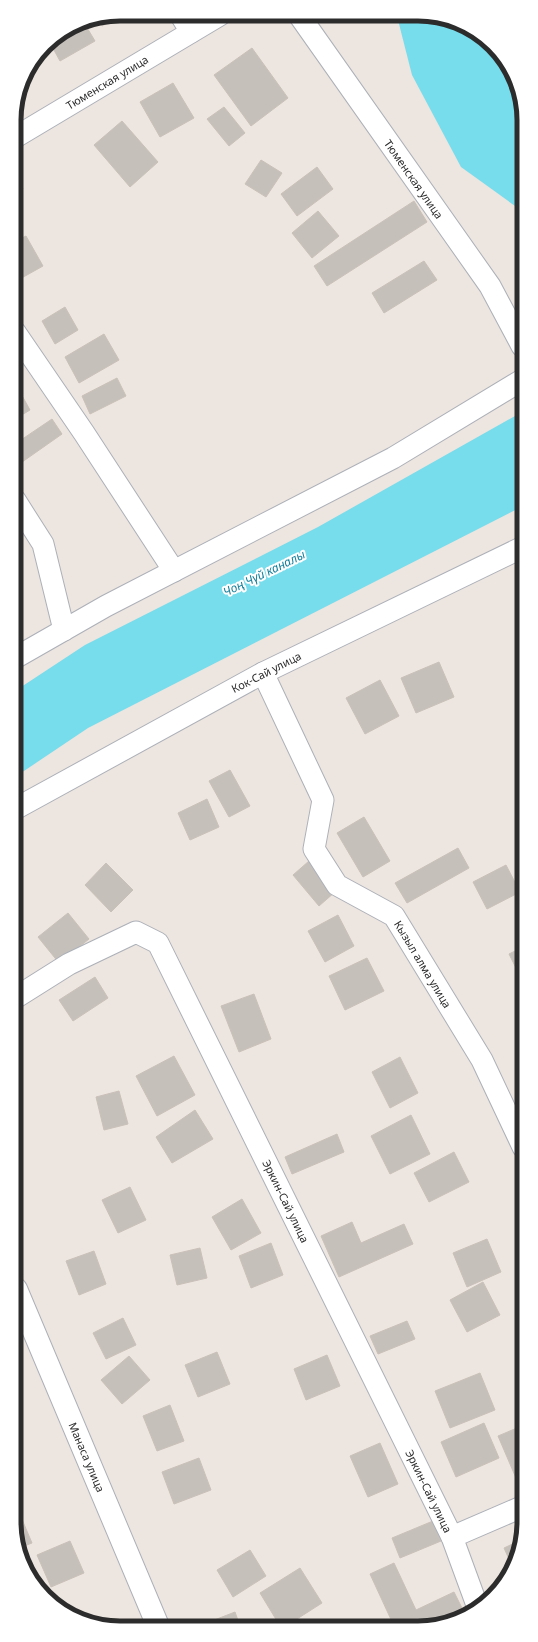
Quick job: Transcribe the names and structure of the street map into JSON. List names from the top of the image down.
{
  "streets": {
    "street": [
      "Тюменская улица",
      "Кок-Сай улица",
      "Кызыл алма улица",
      "Эркин-Сай улица",
      "Манаса улица"
    ]
  },
  "crossings": [
    ["Кок-Сай улица", "Кызыл алма улица"]
  ],
  "water": ["Чоң Чүй каналы"]
}
